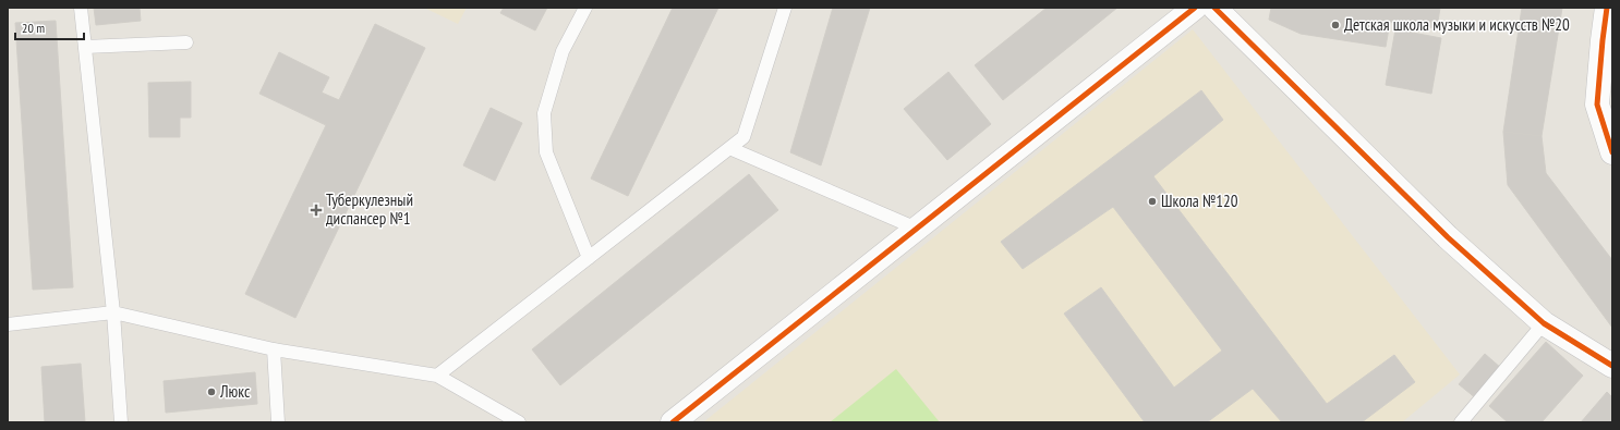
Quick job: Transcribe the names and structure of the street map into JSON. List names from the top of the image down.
{
  "places": {
    "other": ["Детская школа музыки и искусств №20", "Школа №120", "Люкс"],
    "health": ["Туберкулезный диспансер №1"]
  },
  "scale_bar": "20 m"
}
